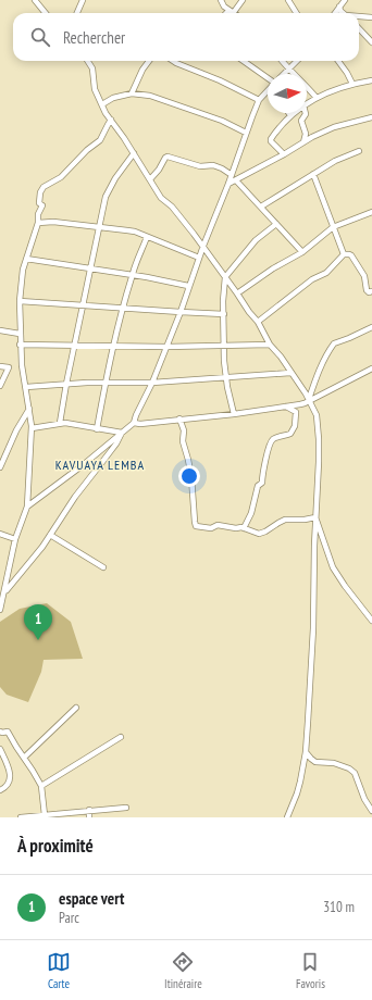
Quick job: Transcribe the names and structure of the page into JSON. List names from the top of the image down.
{
  "districts": ["KAVUAYA LEMBA"],
  "north": "right",
  "page": {
    "search": "Rechercher",
    "pins": "1",
    "heading": "À proximité",
    "list": [
      {
        "mark": "1",
        "name": "espace vert",
        "note": "Parc",
        "value": "310 m"
      }
    ],
    "nav": ["Carte", "Itinéraire", "Favoris"]
  }
}
